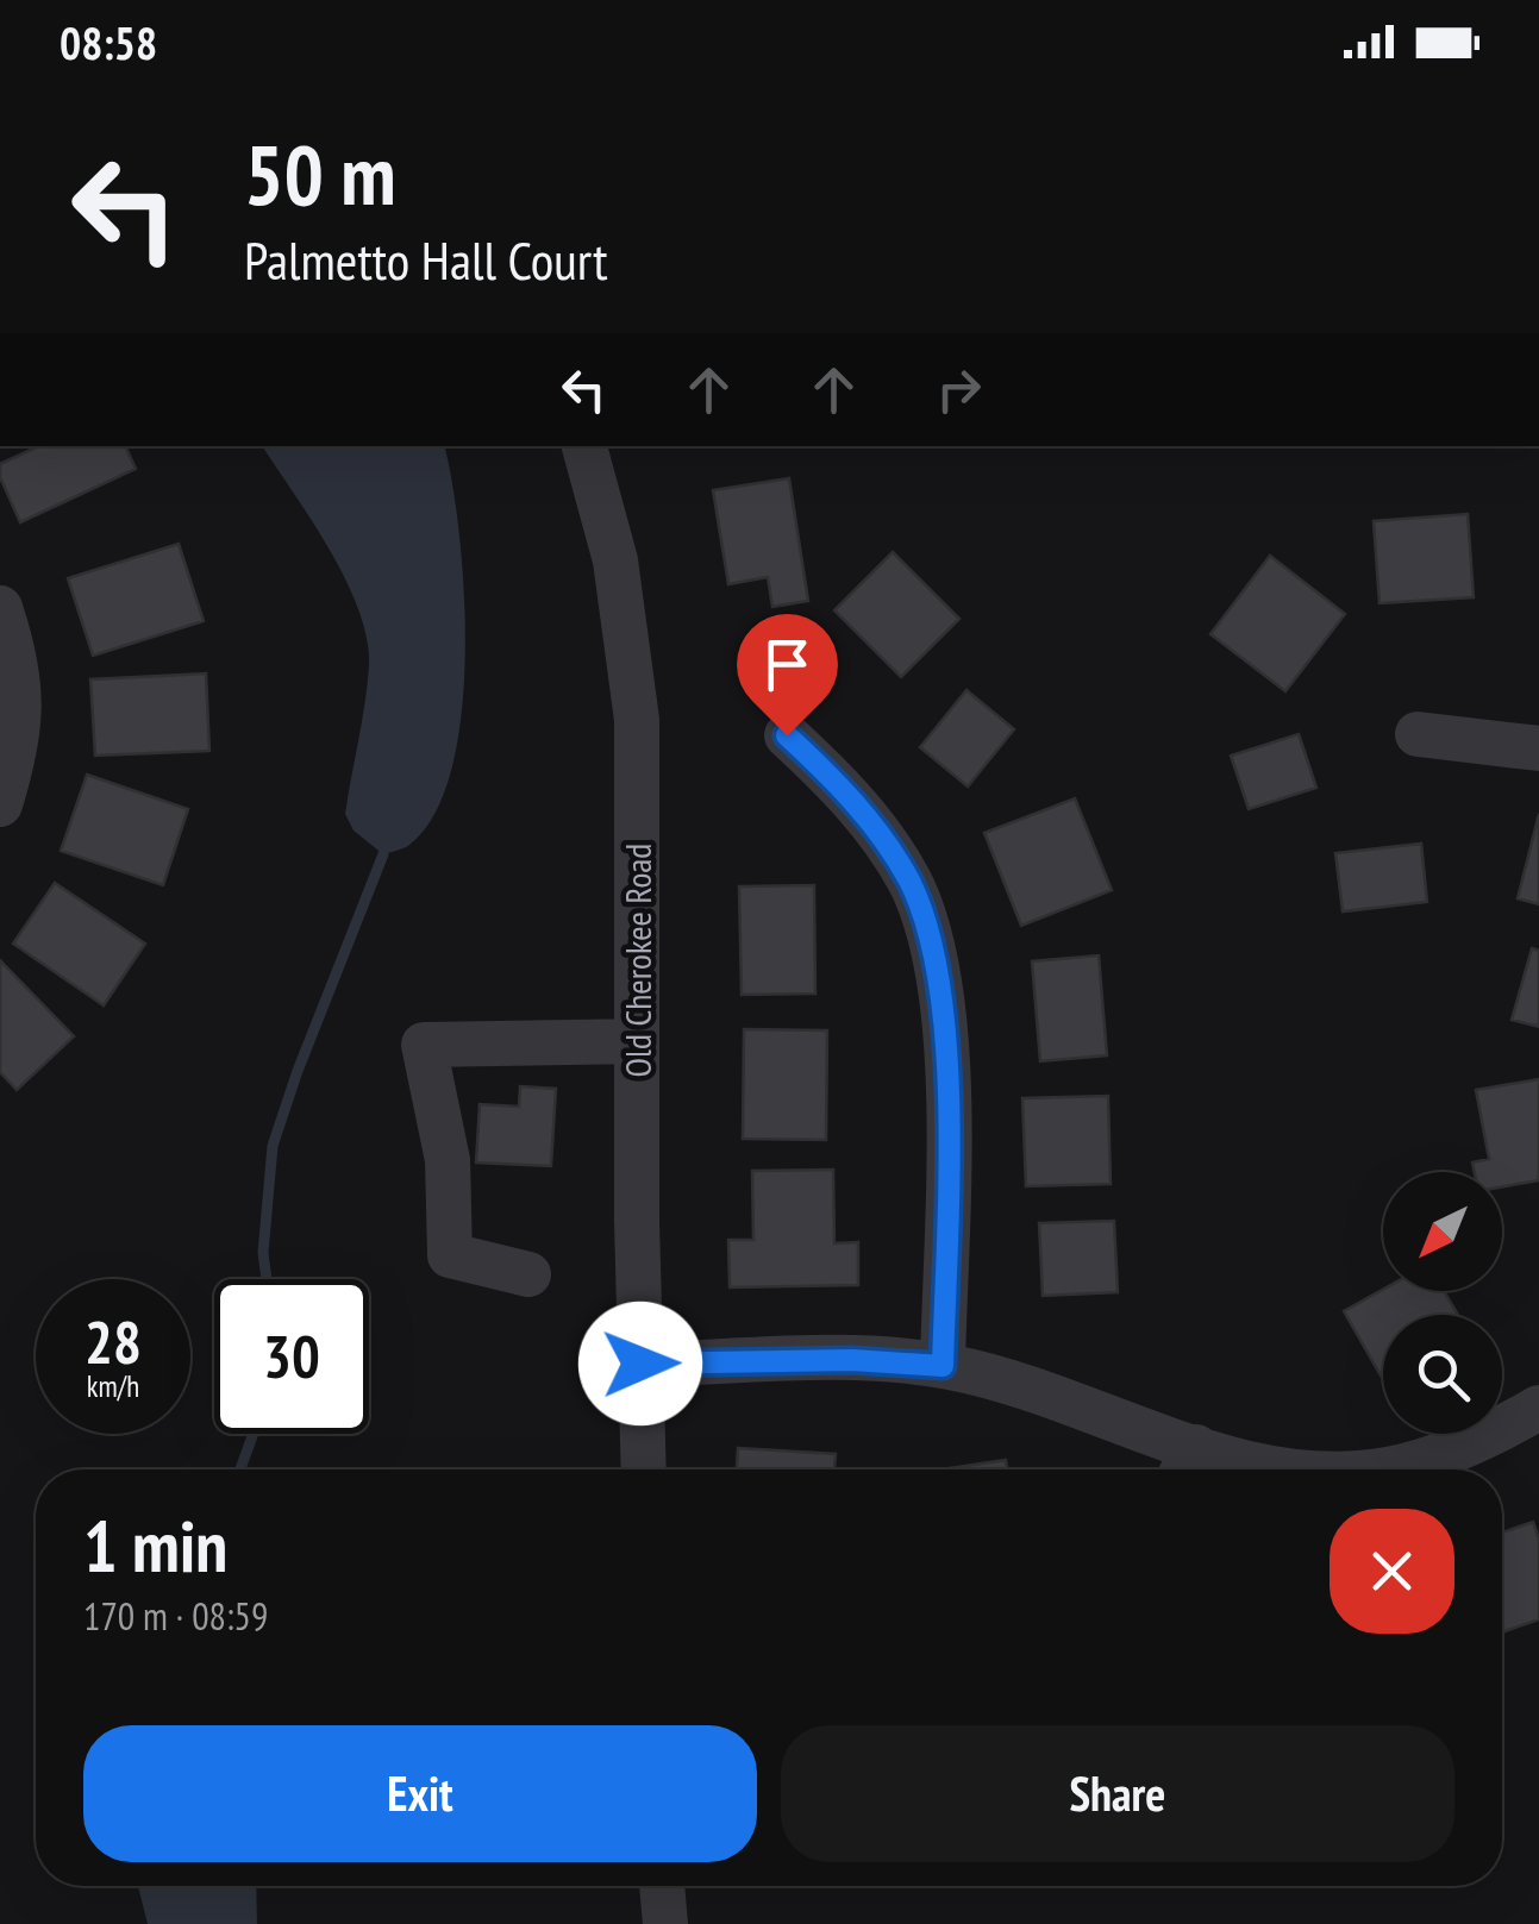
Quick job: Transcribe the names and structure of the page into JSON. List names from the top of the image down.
{
  "streets": {
    "street": ["Old Cherokee Road"]
  },
  "north": "bottom left",
  "page": {
    "status": "08:58",
    "turn": ["50 m", "Palmetto Hall Court"],
    "speed": "28 km/h",
    "limit": "30",
    "heading": ["1 min", "170 m · 08:59"],
    "buttons": ["Exit", "Share"]
  }
}
